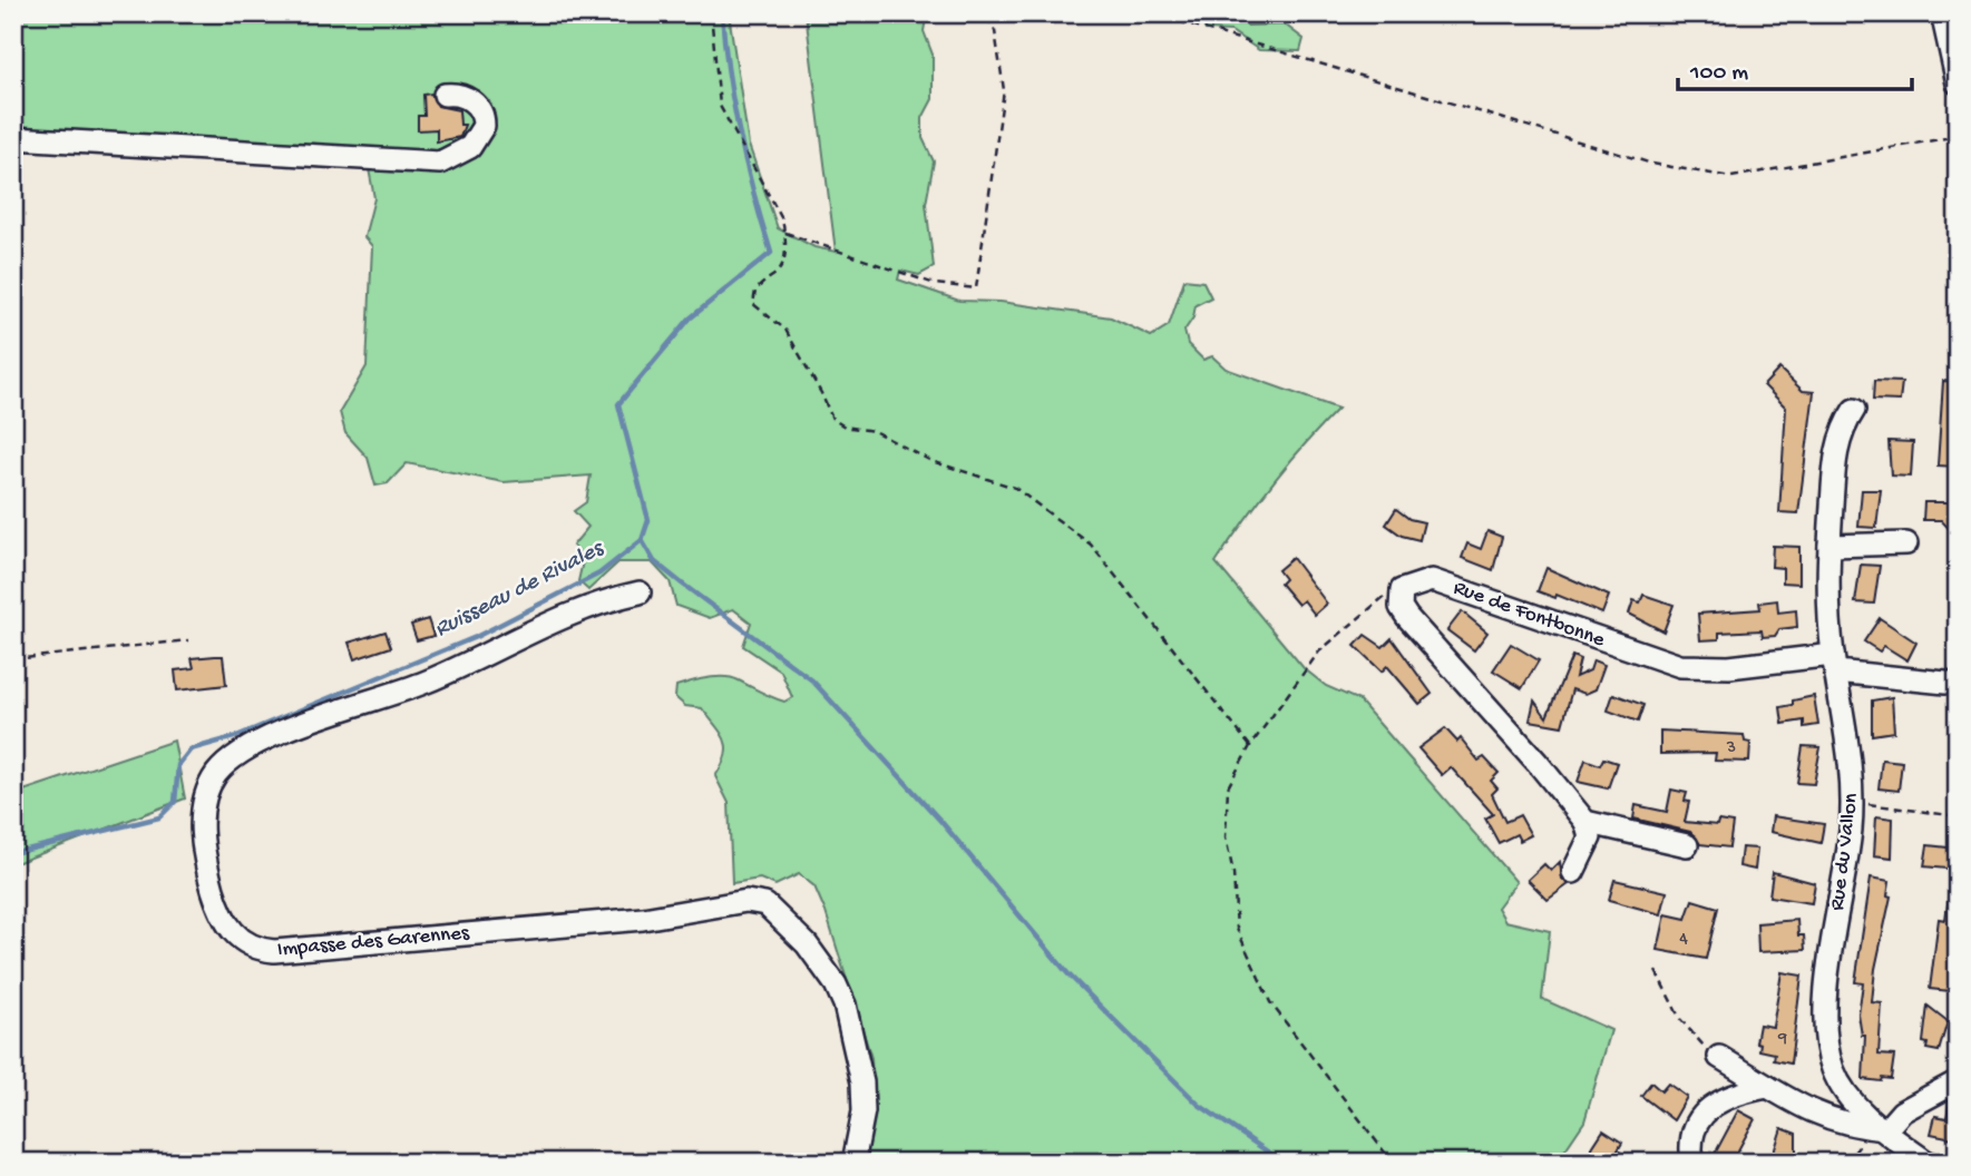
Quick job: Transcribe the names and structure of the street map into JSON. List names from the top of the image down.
{
  "streets": {
    "street": ["Rue de Fontbonne", "Rue du Vallon", "Impasse des Garennes"]
  },
  "crossings": [
    ["Rue de Fontbonne", "Rue du Vallon"]
  ],
  "water": ["Ruisseau de Rivales"],
  "house_numbers": ["3", "4", "9"],
  "scale_bar": "100 m"
}
